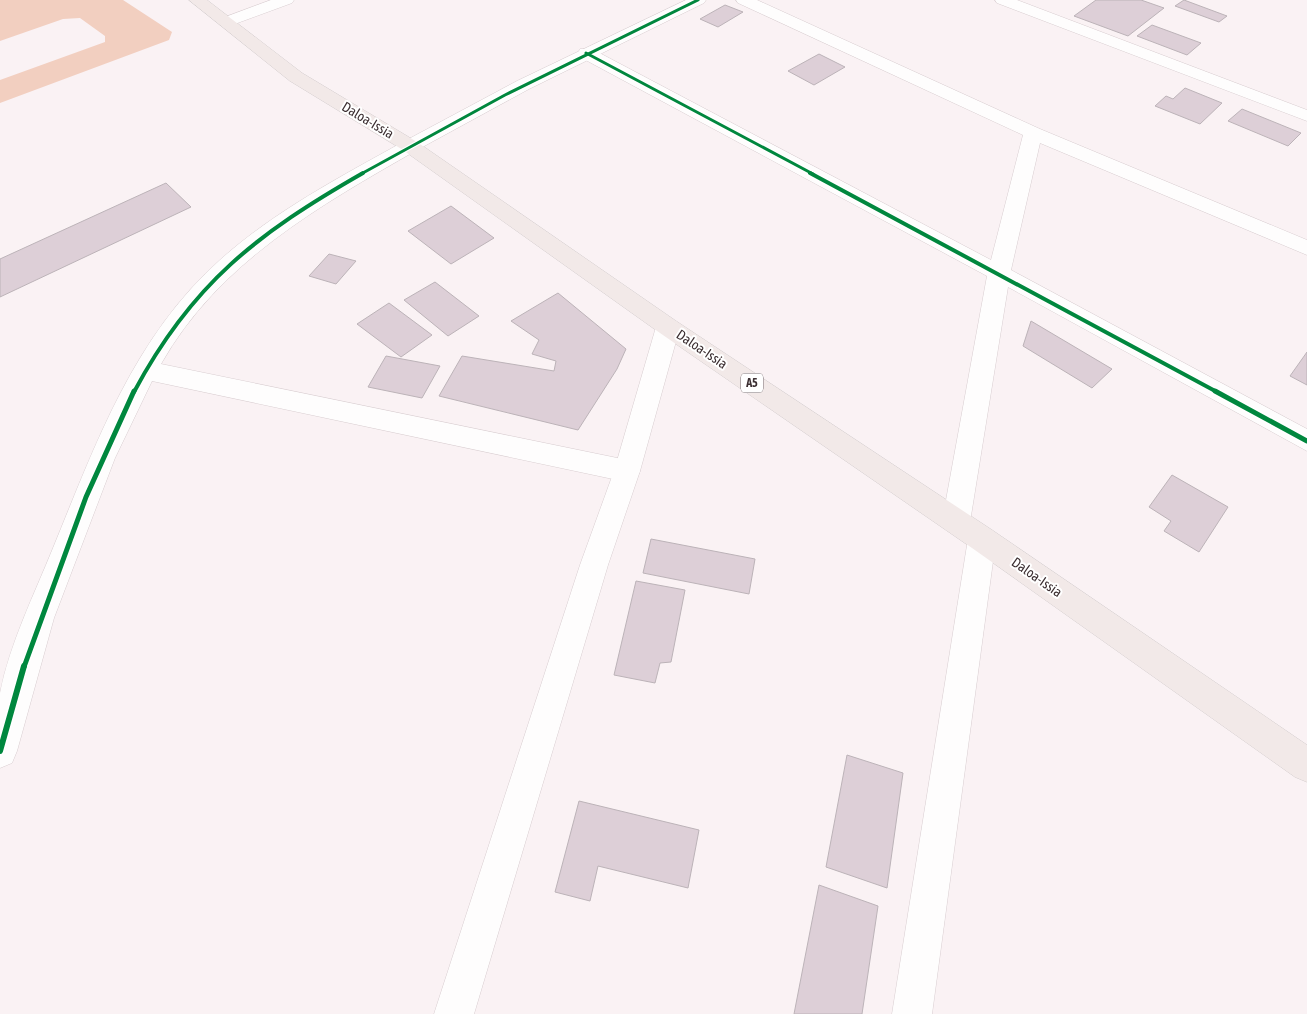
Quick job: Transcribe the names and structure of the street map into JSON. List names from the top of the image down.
{
  "streets": {
    "main road": ["Daloa-Issia", "A5"]
  }
}
